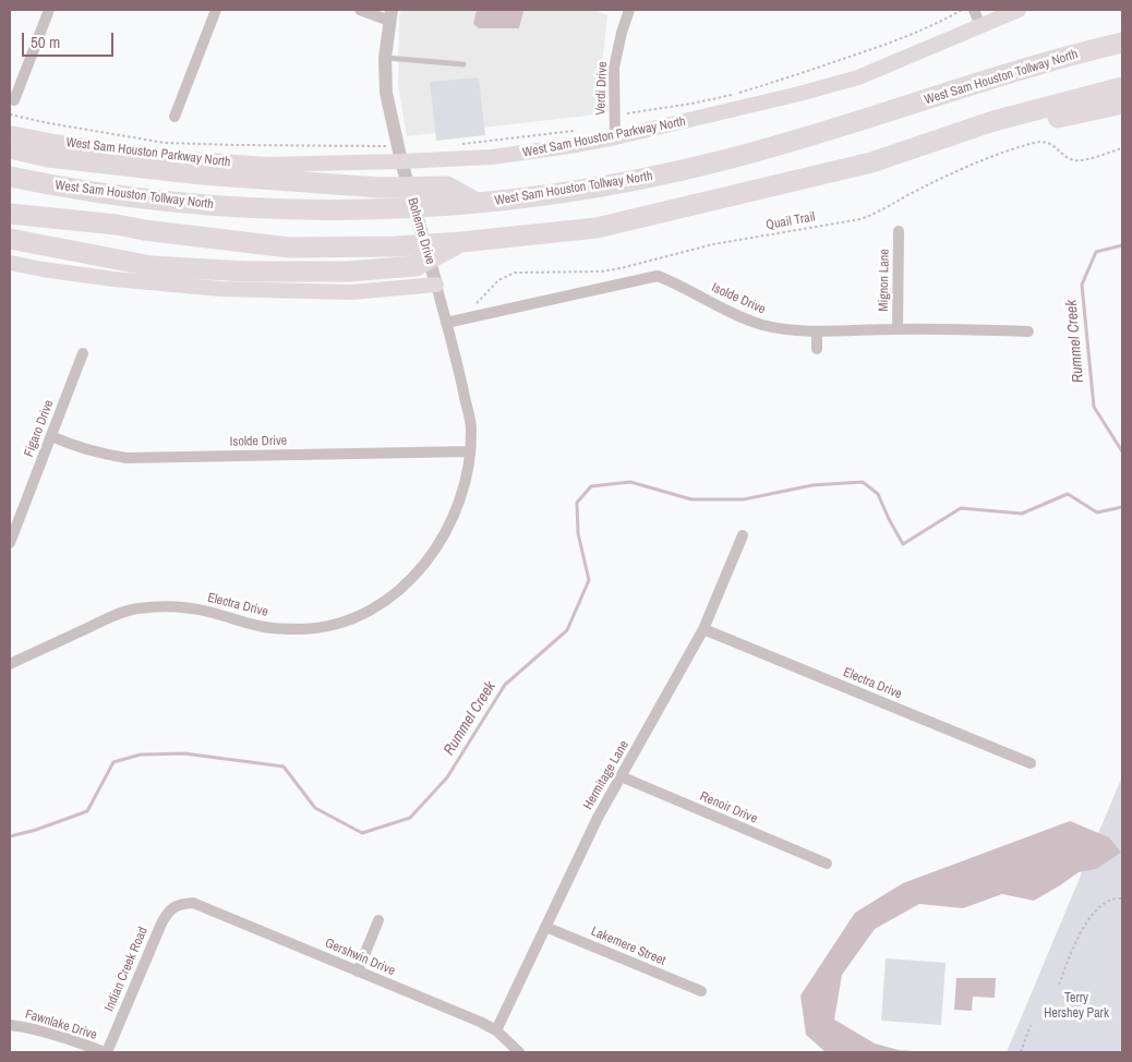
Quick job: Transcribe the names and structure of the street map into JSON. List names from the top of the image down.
{
  "streets": {
    "highway": ["West Sam Houston Tollway North"],
    "main road": ["West Sam Houston Parkway North"],
    "street": [
      "Verdi Drive",
      "Boheme Drive",
      "Mignon Lane",
      "Isolde Drive",
      "Figaro Drive",
      "Electra Drive",
      "Hermitage Lane",
      "Renoir Drive",
      "Lakemere Street",
      "Gershwin Drive",
      "Indian Creek Road",
      "Fawnlake Drive"
    ],
    "path": ["Quail Trail"]
  },
  "crossings": [
    ["Verdi Drive", "West Sam Houston Parkway North"],
    ["West Sam Houston Parkway North", "Boheme Drive"],
    ["Boheme Drive", "Isolde Drive"],
    ["Boheme Drive", "Electra Drive"],
    ["Mignon Lane", "Isolde Drive"],
    ["Isolde Drive", "Figaro Drive"],
    ["Isolde Drive", "Electra Drive"],
    ["Electra Drive", "Hermitage Lane"],
    ["Hermitage Lane", "Renoir Drive"],
    ["Hermitage Lane", "Lakemere Street"],
    ["Hermitage Lane", "Gershwin Drive"],
    ["Gershwin Drive", "Indian Creek Road"],
    ["Indian Creek Road", "Fawnlake Drive"]
  ],
  "water": ["Rummel Creek"],
  "parks": ["Terry Hershey Park"],
  "scale_bar": "50 m"
}
